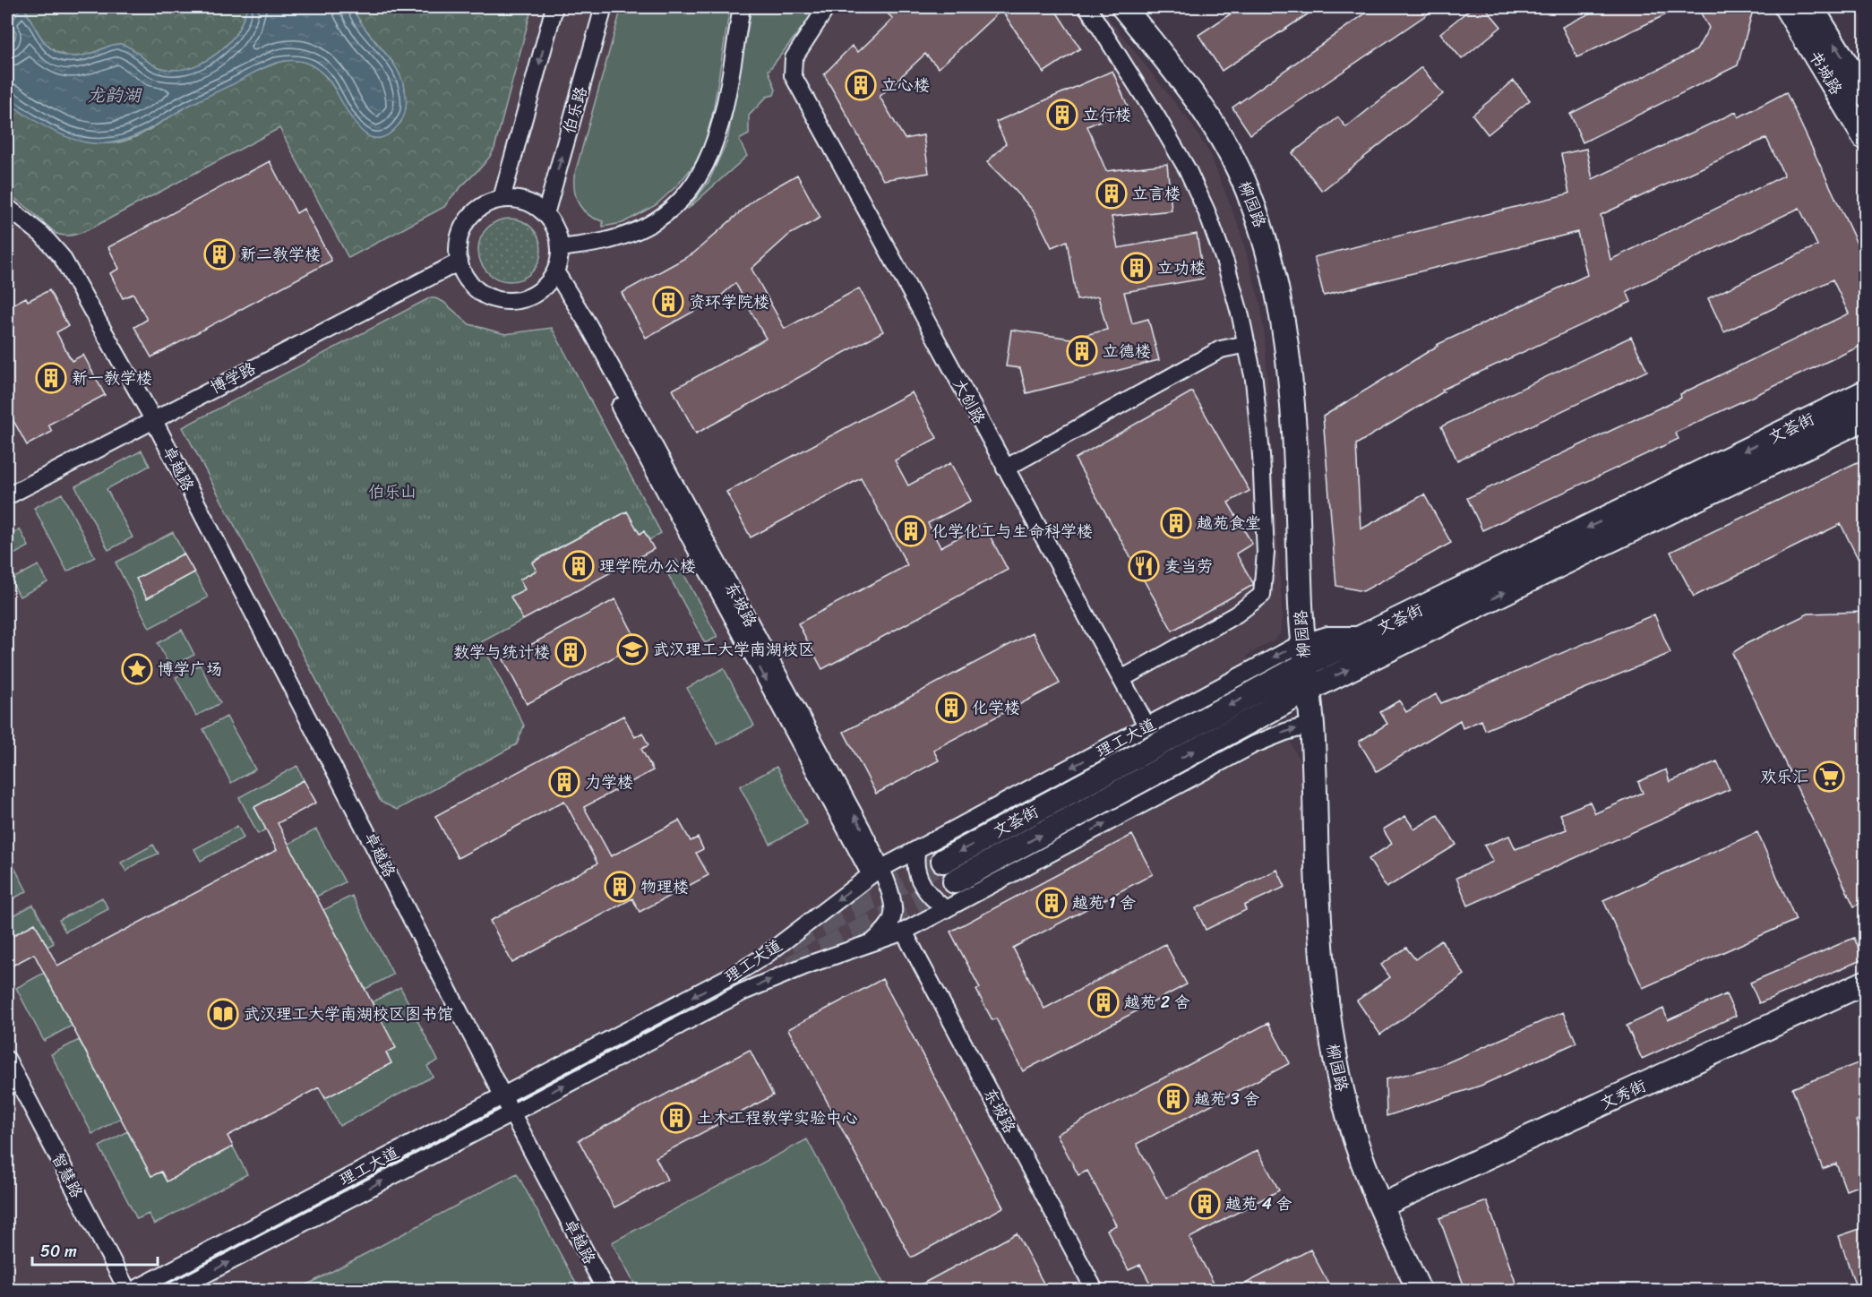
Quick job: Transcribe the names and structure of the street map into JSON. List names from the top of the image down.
{
  "streets": {
    "main road": [
      "书城路",
      "柳园路",
      "文荟街",
      "文秀街"
    ],
    "street": [
      "伯乐路",
      "博学路",
      "大创路",
      "卓越路",
      "东坡路",
      "理工大道",
      "智慧路"
    ]
  },
  "crossings": [
    ["伯乐路", "博学路"],
    ["伯乐路", "东坡路"],
    ["柳园路", "文荟街"],
    ["柳园路", "理工大道"],
    ["柳园路", "文秀街"],
    ["博学路", "卓越路"],
    ["博学路", "东坡路"],
    ["大创路", "理工大道"],
    ["文荟街", "理工大道"],
    ["卓越路", "理工大道"],
    ["东坡路", "理工大道"]
  ],
  "water": ["龙韵湖"],
  "parks": ["伯乐山"],
  "places": {
    "building": [
      "立心楼",
      "立行楼",
      "立言楼",
      "新二教学楼",
      "立功楼",
      "资环学院楼",
      "立德楼",
      "新一教学楼",
      "越苑食堂",
      "化学化工与生命科学楼",
      "理学院办公楼",
      "数学与统计楼",
      "化学楼",
      "力学楼",
      "物理楼",
      "越苑 1 舍",
      "越苑 2 舍",
      "越苑 3 舍",
      "土木工程教学实验中心",
      "越苑 4 舍"
    ],
    "restaurant": ["麦当劳"],
    "school or university": ["武汉理工大学南湖校区"],
    "place": ["博学广场"],
    "supermarket": ["欢乐汇"],
    "library": ["武汉理工大学南湖校区图书馆"]
  },
  "scale_bar": "50 m"
}
